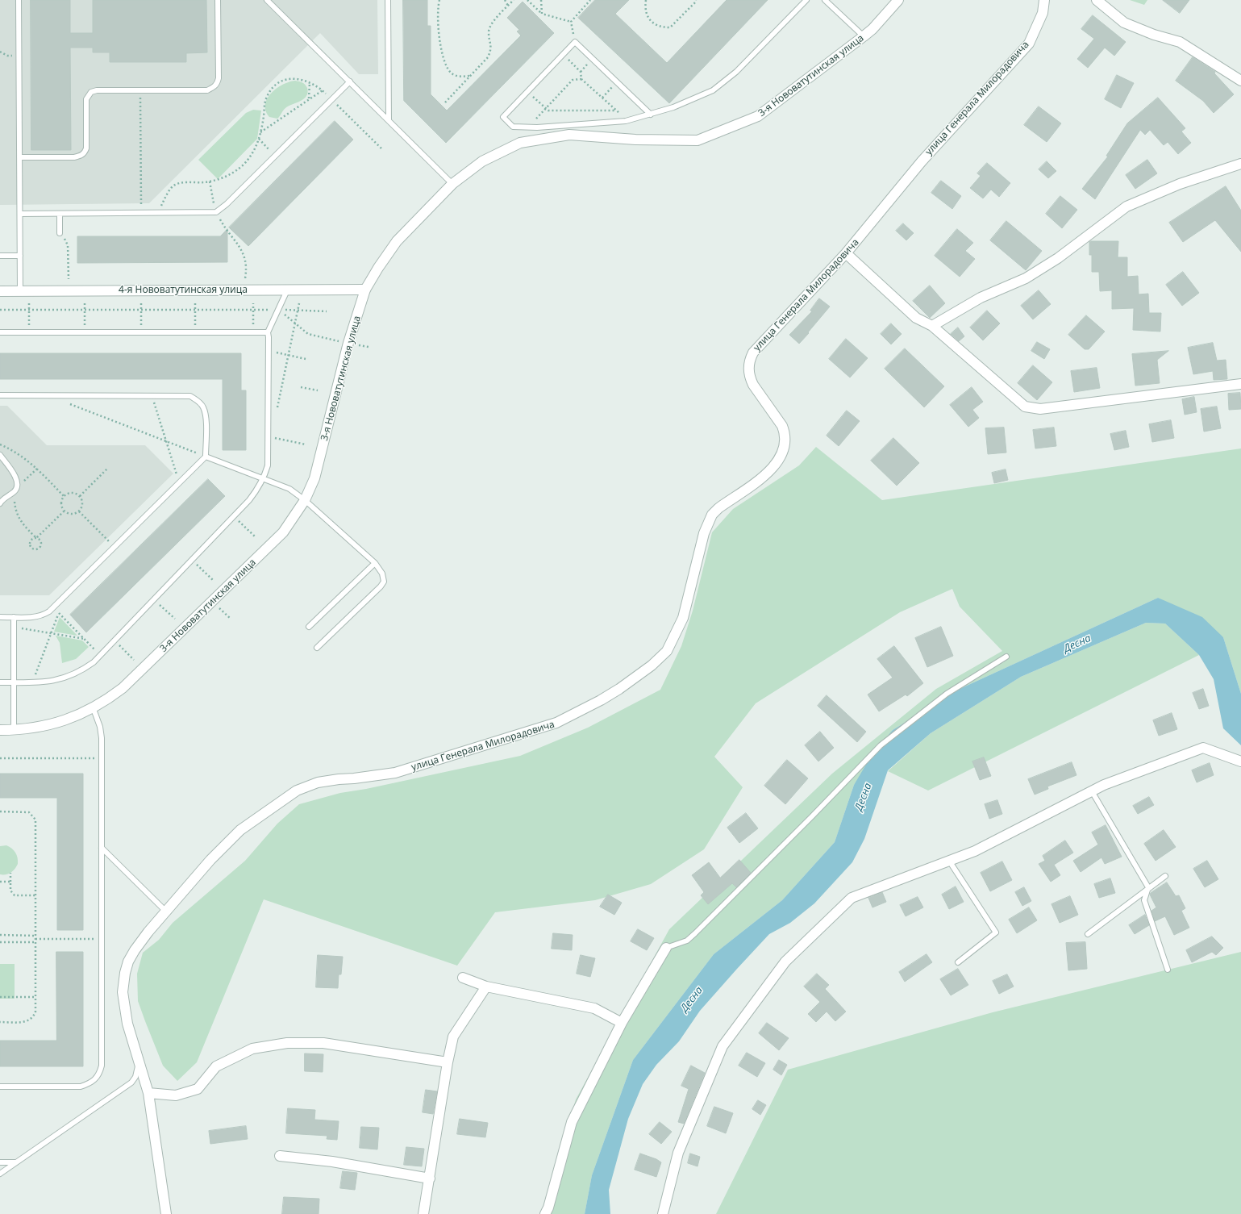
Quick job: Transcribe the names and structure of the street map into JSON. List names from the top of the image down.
{
  "streets": {
    "street": ["3-я Нововатутинская улица", "улица Генерала Милорадовича", "4-я Нововатутинская улица"]
  },
  "crossings": [
    ["3-я Нововатутинская улица", "4-я Нововатутинская улица"]
  ],
  "water": ["Десна"]
}
